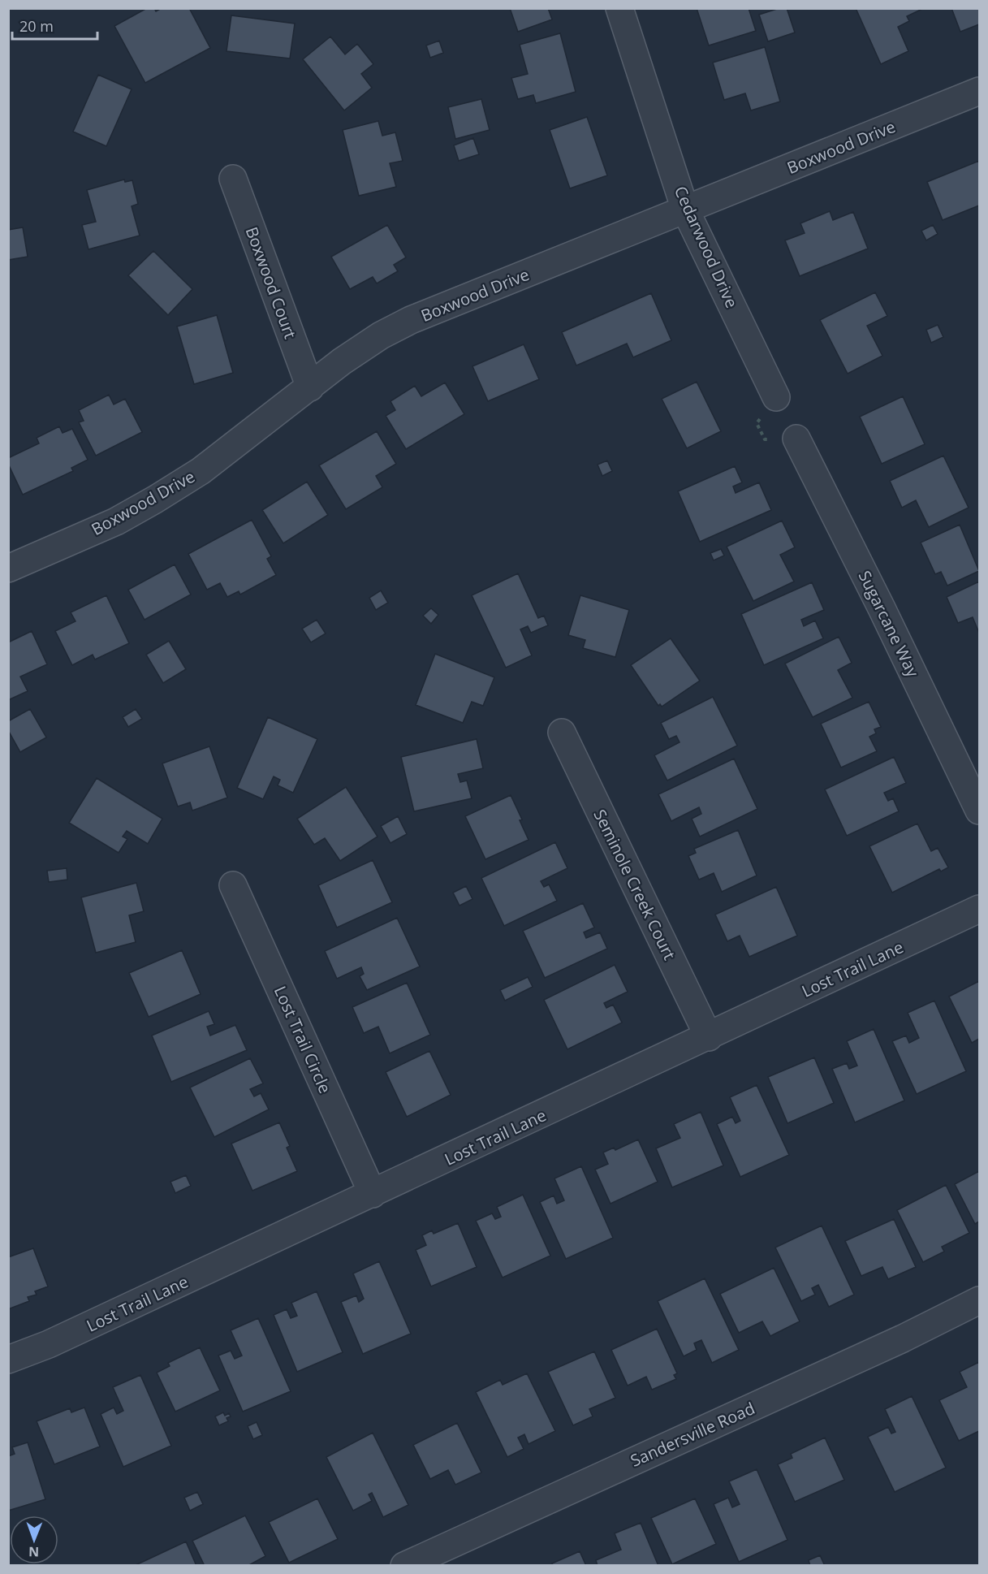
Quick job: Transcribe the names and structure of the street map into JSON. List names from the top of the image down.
{
  "streets": {
    "street": [
      "Boxwood Drive",
      "Cedarwood Drive",
      "Boxwood Court",
      "Sugarcane Way",
      "Seminole Creek Court",
      "Lost Trail Lane",
      "Lost Trail Circle",
      "Sandersville Road"
    ]
  },
  "crossings": [
    ["Boxwood Drive", "Cedarwood Drive"],
    ["Boxwood Drive", "Boxwood Court"],
    ["Seminole Creek Court", "Lost Trail Lane"],
    ["Lost Trail Lane", "Lost Trail Circle"]
  ],
  "scale_bar": "20 m",
  "north": "bottom"
}
